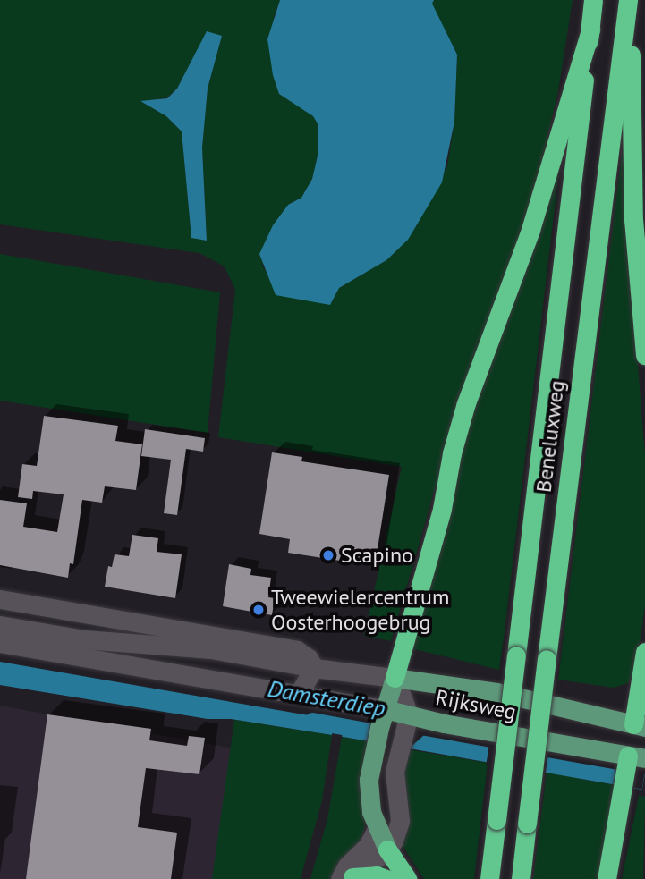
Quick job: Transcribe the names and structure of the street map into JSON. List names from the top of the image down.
{
  "streets": {
    "highway": ["Beneluxweg"],
    "main road": ["Rijksweg"]
  },
  "water": ["Damsterdiep"],
  "places": ["Scapino", "Tweewielercentrum Oosterhoogebrug"]
}
